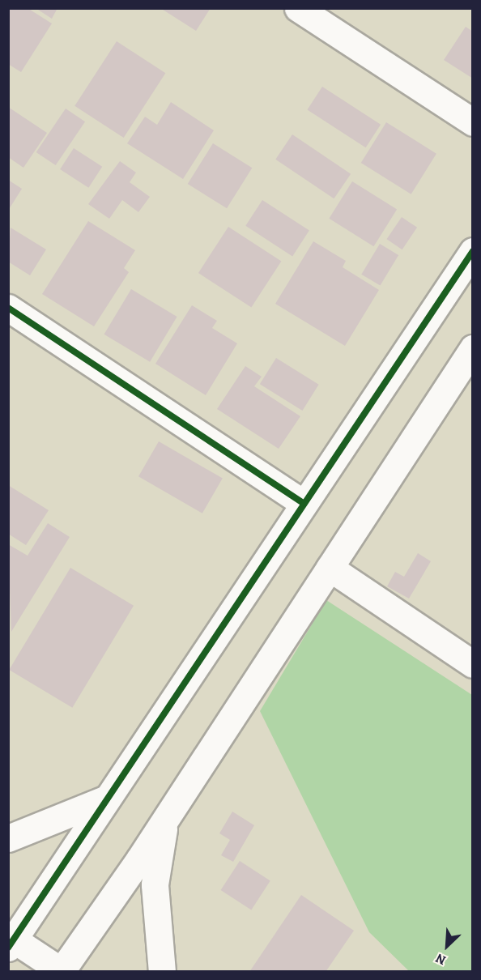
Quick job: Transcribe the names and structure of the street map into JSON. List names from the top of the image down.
{
  "north": "bottom left"
}
